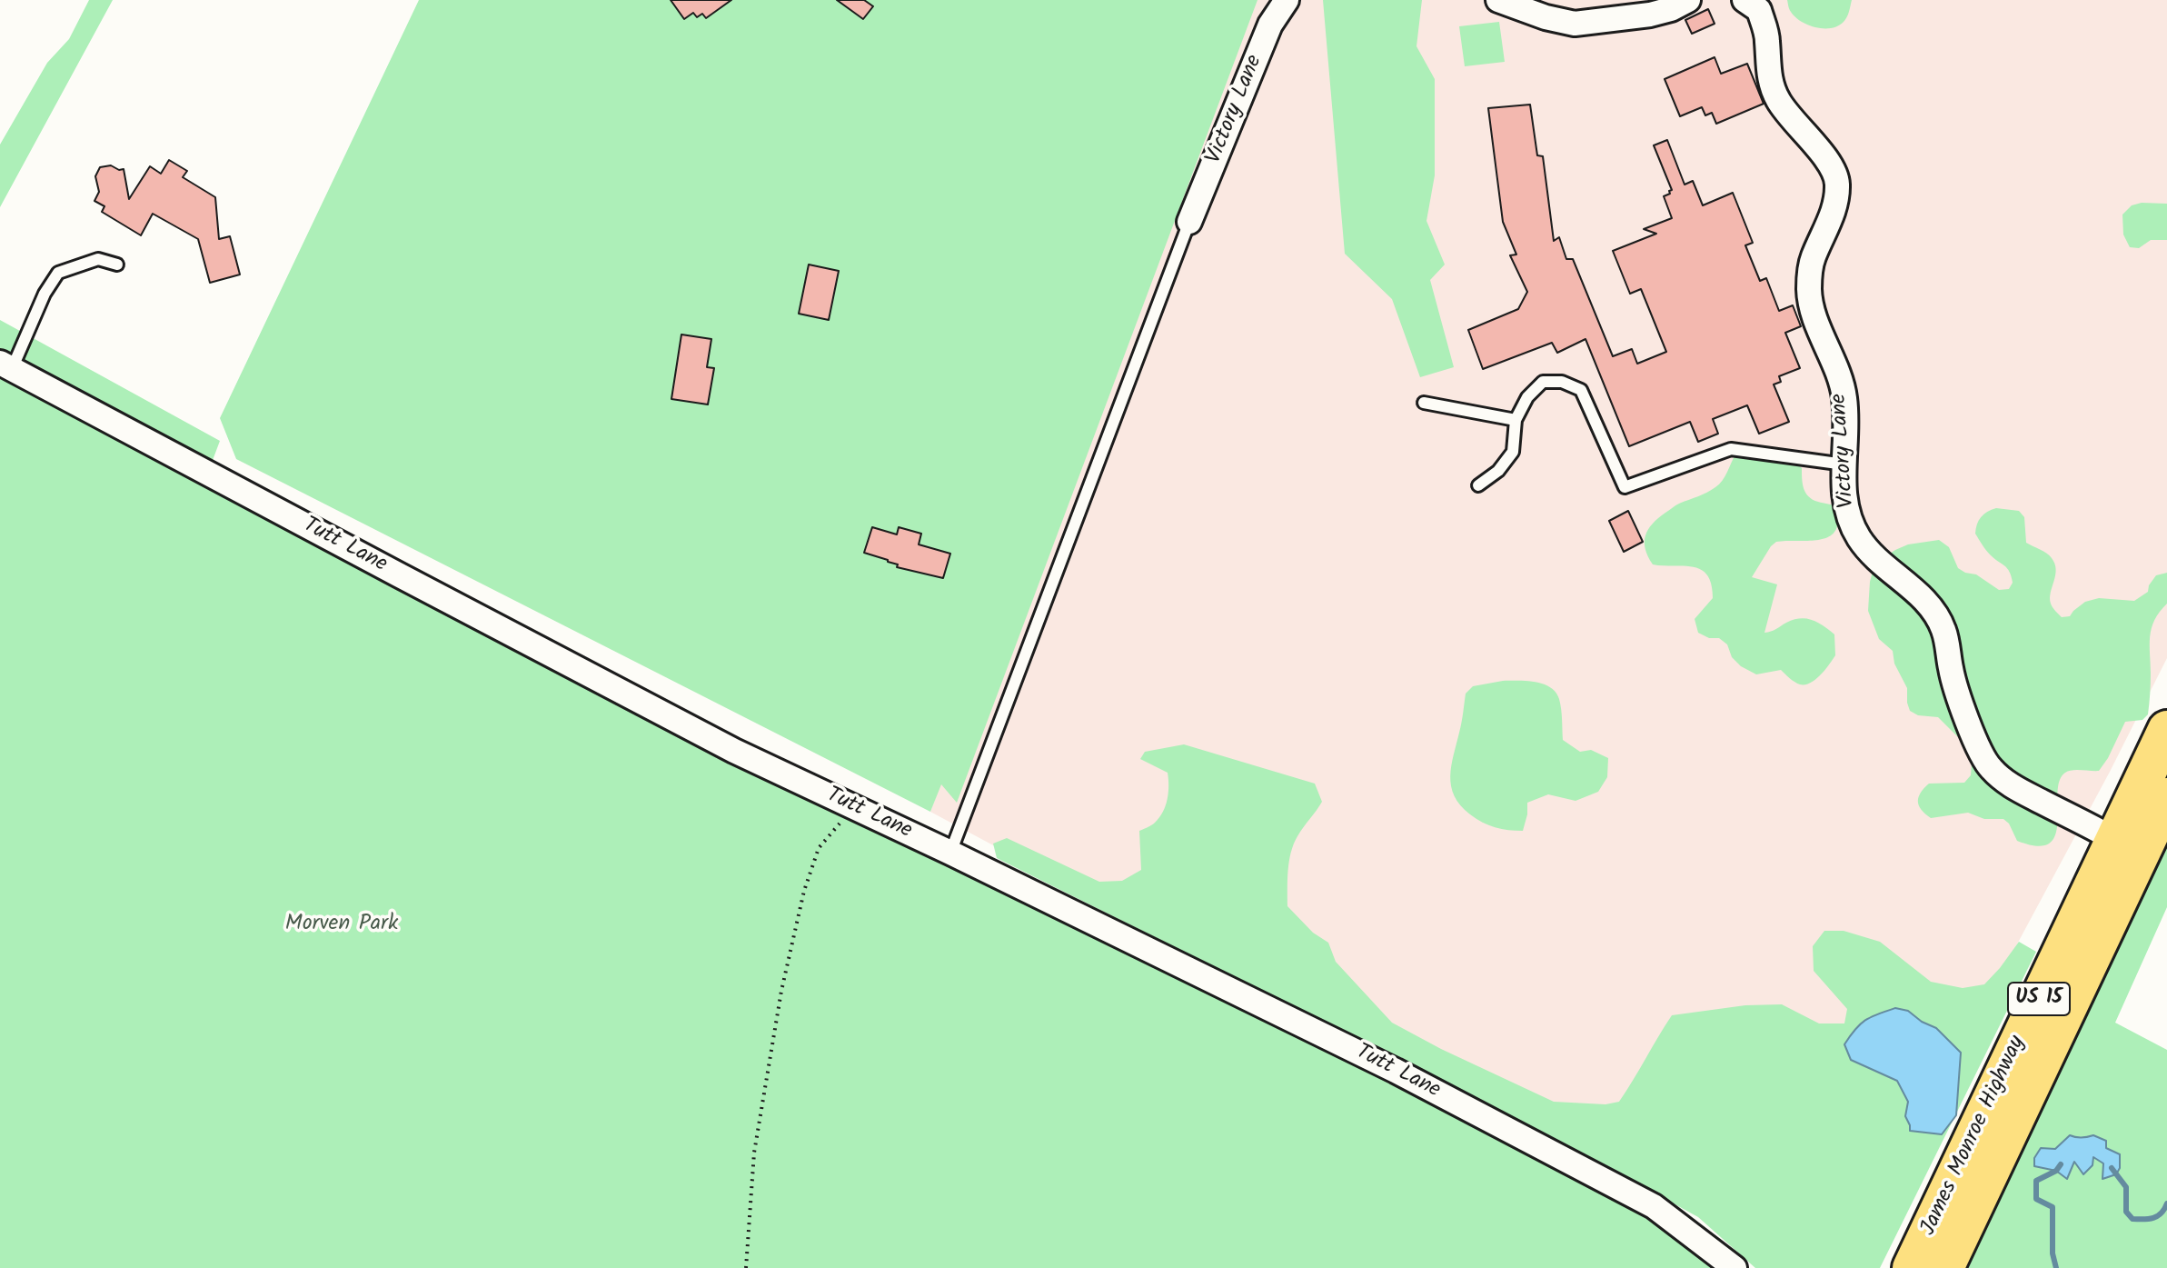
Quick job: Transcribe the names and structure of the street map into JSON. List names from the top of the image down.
{
  "streets": {
    "highway": ["US 15", "James Monroe Highway"],
    "street": ["Victory Lane", "Tutt Lane"]
  },
  "crossings": [
    ["Victory Lane", "James Monroe Highway"]
  ],
  "parks": ["Morven Park"]
}
